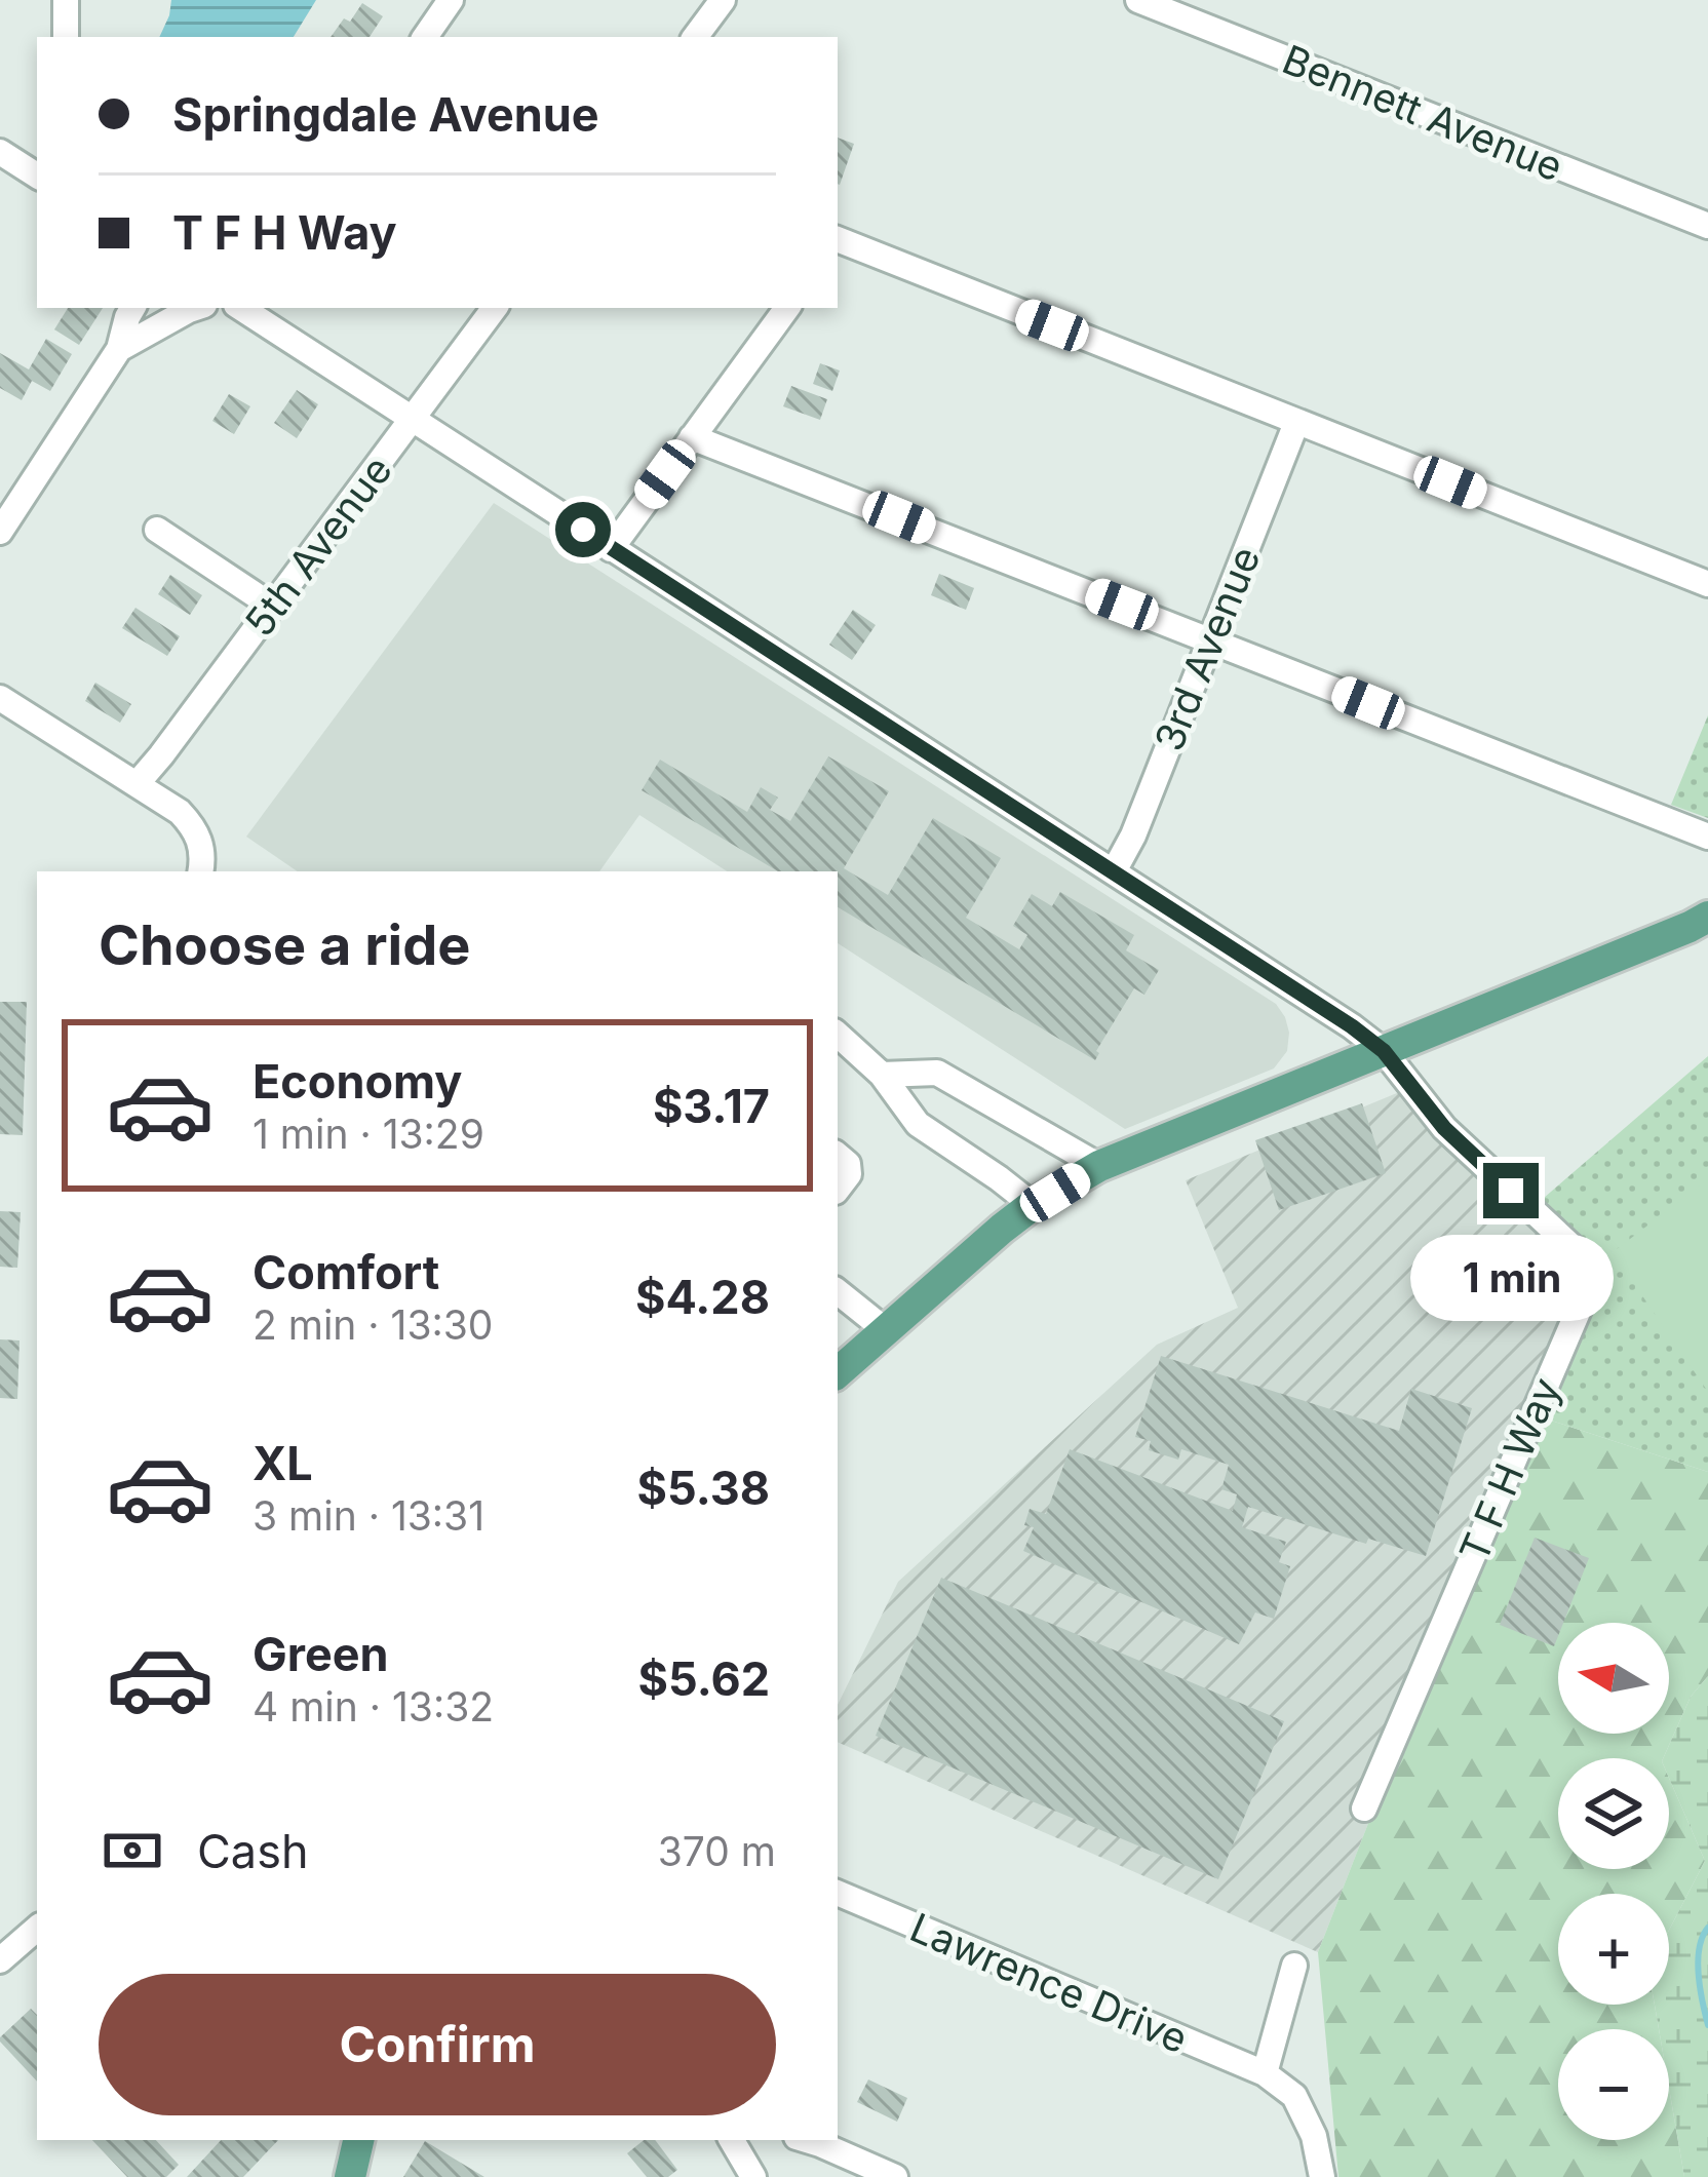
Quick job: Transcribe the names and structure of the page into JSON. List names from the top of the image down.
{
  "streets": {
    "street": [
      "Bennett Avenue",
      "5th Avenue",
      "3rd Avenue",
      "T F H Way",
      "Lawrence Drive"
    ]
  },
  "crossings": [
    ["5th Avenue", "T F H Way"],
    ["3rd Avenue", "T F H Way"]
  ],
  "north": "left",
  "page": {
    "banner": ["Springdale Avenue", "T F H Way"],
    "heading": "Choose a ride",
    "list": [
      {
        "name": "Economy",
        "note": "1 min · 13:29",
        "value": "$3.17"
      },
      {
        "name": "Comfort",
        "note": "2 min · 13:30",
        "value": "$4.28"
      },
      {
        "name": "XL",
        "note": "3 min · 13:31",
        "value": "$5.38"
      },
      {
        "name": "Green",
        "note": "4 min · 13:32",
        "value": "$5.62"
      }
    ],
    "bubble": "1 min",
    "map_buttons": ["+", "−"],
    "pay": ["Cash", "370 m"],
    "buttons": "Confirm"
  }
}
